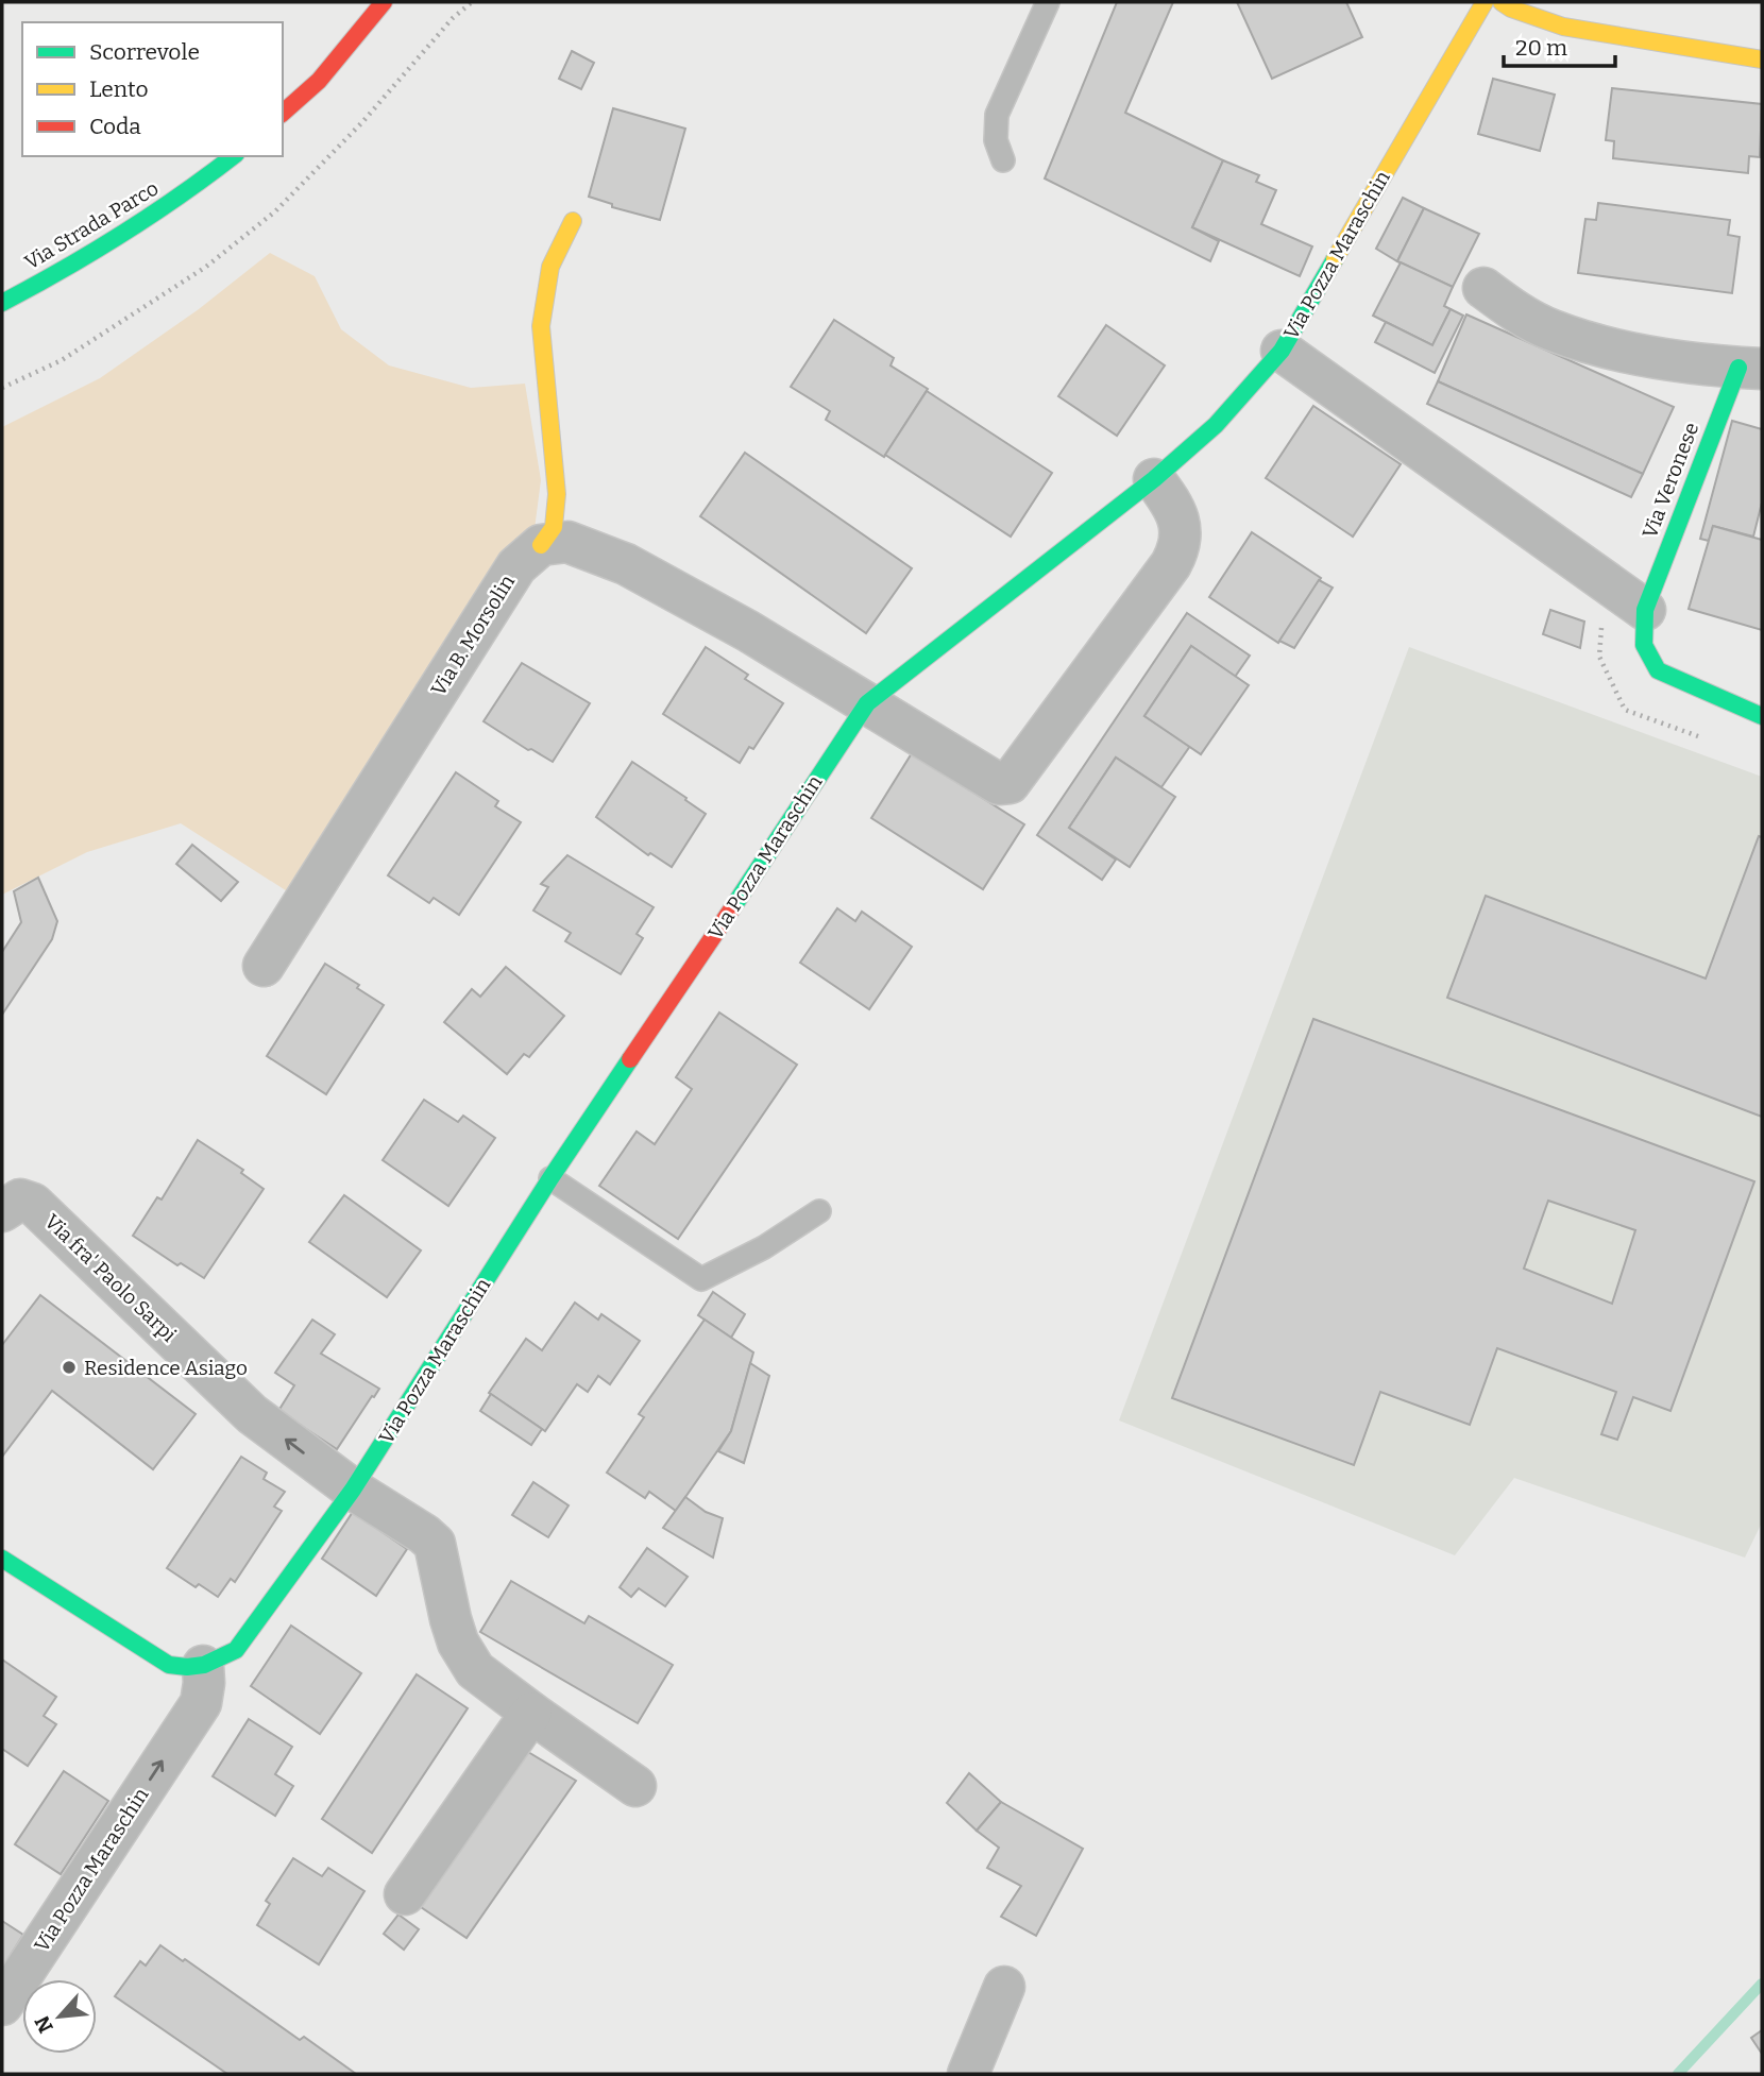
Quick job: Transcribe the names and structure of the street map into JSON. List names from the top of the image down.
{
  "streets": {
    "street": [
      "Via Strada Parco",
      "Via Pozza Maraschin",
      "Via Veronese",
      "Via B. Morsolin",
      "Via fra' Paolo Sarpi"
    ]
  },
  "crossings": [
    ["Via Pozza Maraschin", "Via fra' Paolo Sarpi"]
  ],
  "places": ["Residence Asiago"],
  "legend": ["Scorrevole", "Lento", "Coda"],
  "scale_bar": "20 m",
  "north": "bottom left"
}
